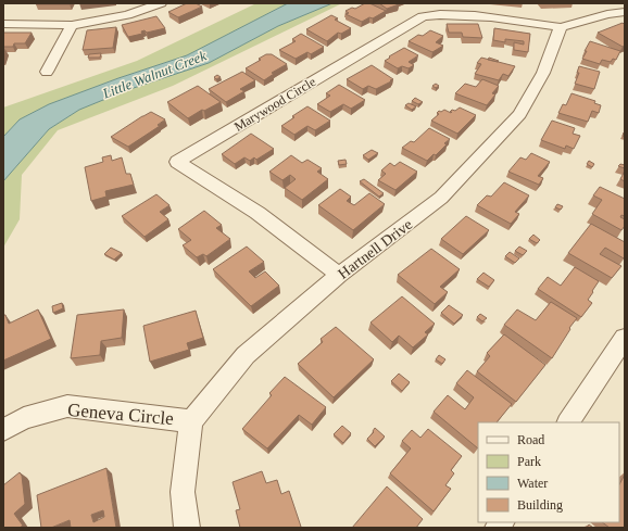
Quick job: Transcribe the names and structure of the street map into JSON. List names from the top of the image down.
{
  "streets": {
    "street": ["Marywood Circle", "Hartnell Drive", "Geneva Circle"]
  },
  "crossings": [
    ["Marywood Circle", "Hartnell Drive"],
    ["Hartnell Drive", "Geneva Circle"]
  ],
  "water": ["Little Walnut Creek"],
  "legend": [
    "Road",
    "Park",
    "Water",
    "Building"
  ]
}
